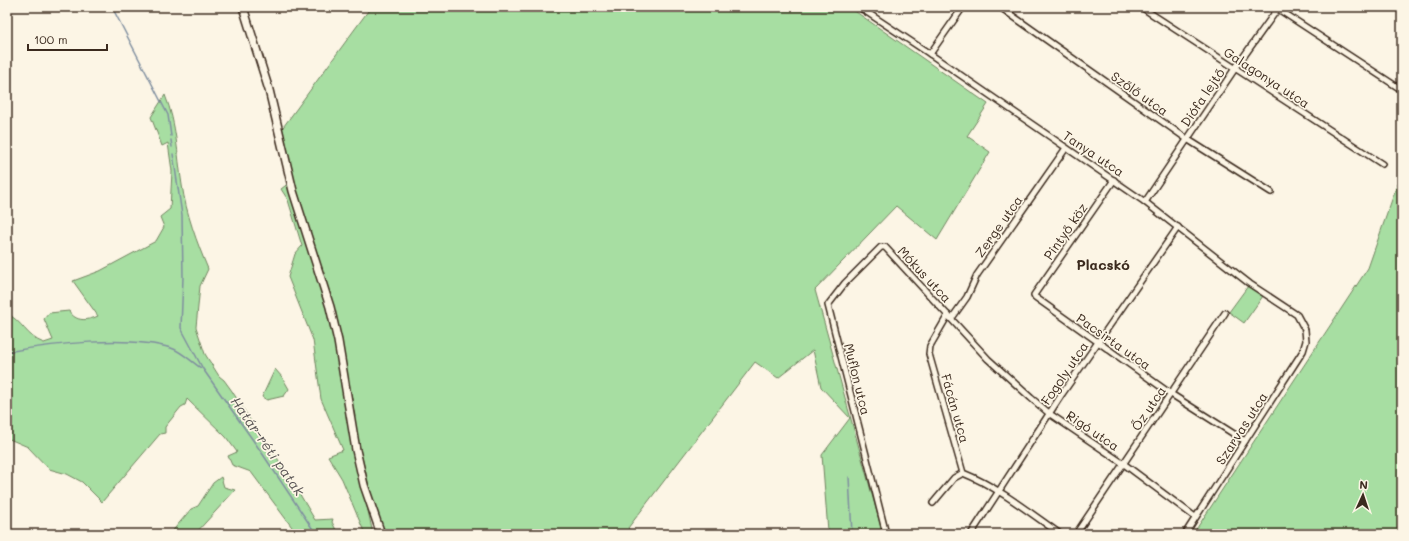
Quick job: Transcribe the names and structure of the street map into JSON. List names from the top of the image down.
{
  "streets": {
    "street": [
      "Galagonya utca",
      "Szőlő utca",
      "Diófa lejtő",
      "Tanya utca",
      "Zerge utca",
      "Pintyő köz",
      "Mókus utca",
      "Pacsirta utca",
      "Fogoly utca",
      "Muflon utca",
      "Fácán utca",
      "Őz utca",
      "Szarvas utca",
      "Rigó utca"
    ]
  },
  "crossings": [
    ["Galagonya utca", "Diófa lejtő"],
    ["Szőlő utca", "Diófa lejtő"],
    ["Diófa lejtő", "Tanya utca"],
    ["Tanya utca", "Zerge utca"],
    ["Tanya utca", "Pintyő köz"],
    ["Tanya utca", "Fogoly utca"],
    ["Tanya utca", "Szarvas utca"],
    ["Zerge utca", "Mókus utca"],
    ["Zerge utca", "Fácán utca"],
    ["Zerge utca", "Rigó utca"],
    ["Pintyő köz", "Pacsirta utca"],
    ["Mókus utca", "Muflon utca"],
    ["Mókus utca", "Fácán utca"],
    ["Mókus utca", "Rigó utca"],
    ["Pacsirta utca", "Fogoly utca"],
    ["Pacsirta utca", "Őz utca"],
    ["Pacsirta utca", "Szarvas utca"],
    ["Fogoly utca", "Rigó utca"],
    ["Fácán utca", "Rigó utca"],
    ["Őz utca", "Rigó utca"],
    ["Szarvas utca", "Rigó utca"]
  ],
  "districts": ["Placskó"],
  "water": ["Határ-réti patak"],
  "scale_bar": "100 m",
  "north": "top"
}
